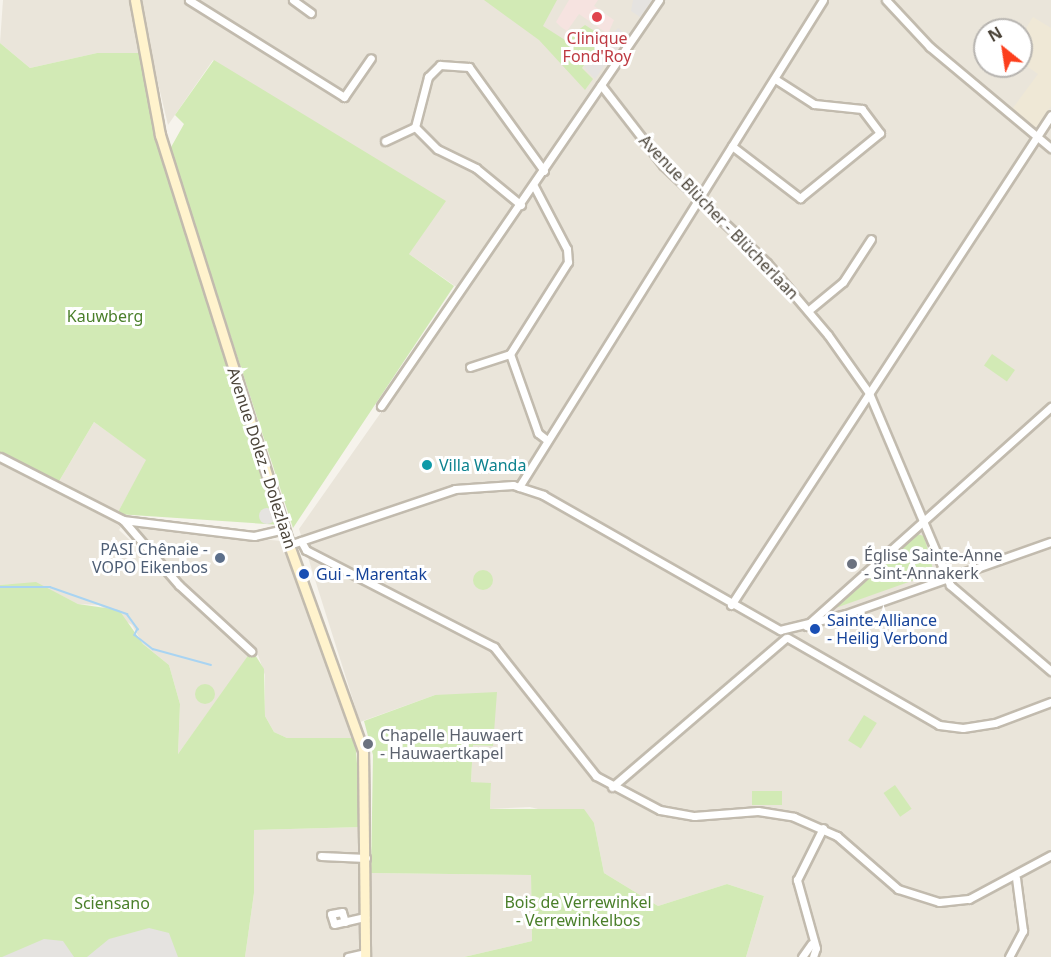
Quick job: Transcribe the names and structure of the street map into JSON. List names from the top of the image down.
{
  "streets": {
    "street": ["Avenue Blücher - Blücherlaan", "Avenue Dolez - Dolezlaan"]
  },
  "parks": ["Kauwberg", "Bois de Verrewinkel - Verrewinkelbos", "Sciensano"],
  "places": [
    "Clinique Fond'Roy",
    "Villa Wanda",
    "PASI Chênaie - VOPO Eikenbos",
    "Église Sainte-Anne - Sint-Annakerk",
    "Gui - Marentak",
    "Sainte-Alliance - Heilig Verbond",
    "Chapelle Hauwaert - Hauwaertkapel"
  ],
  "north": "top left"
}
